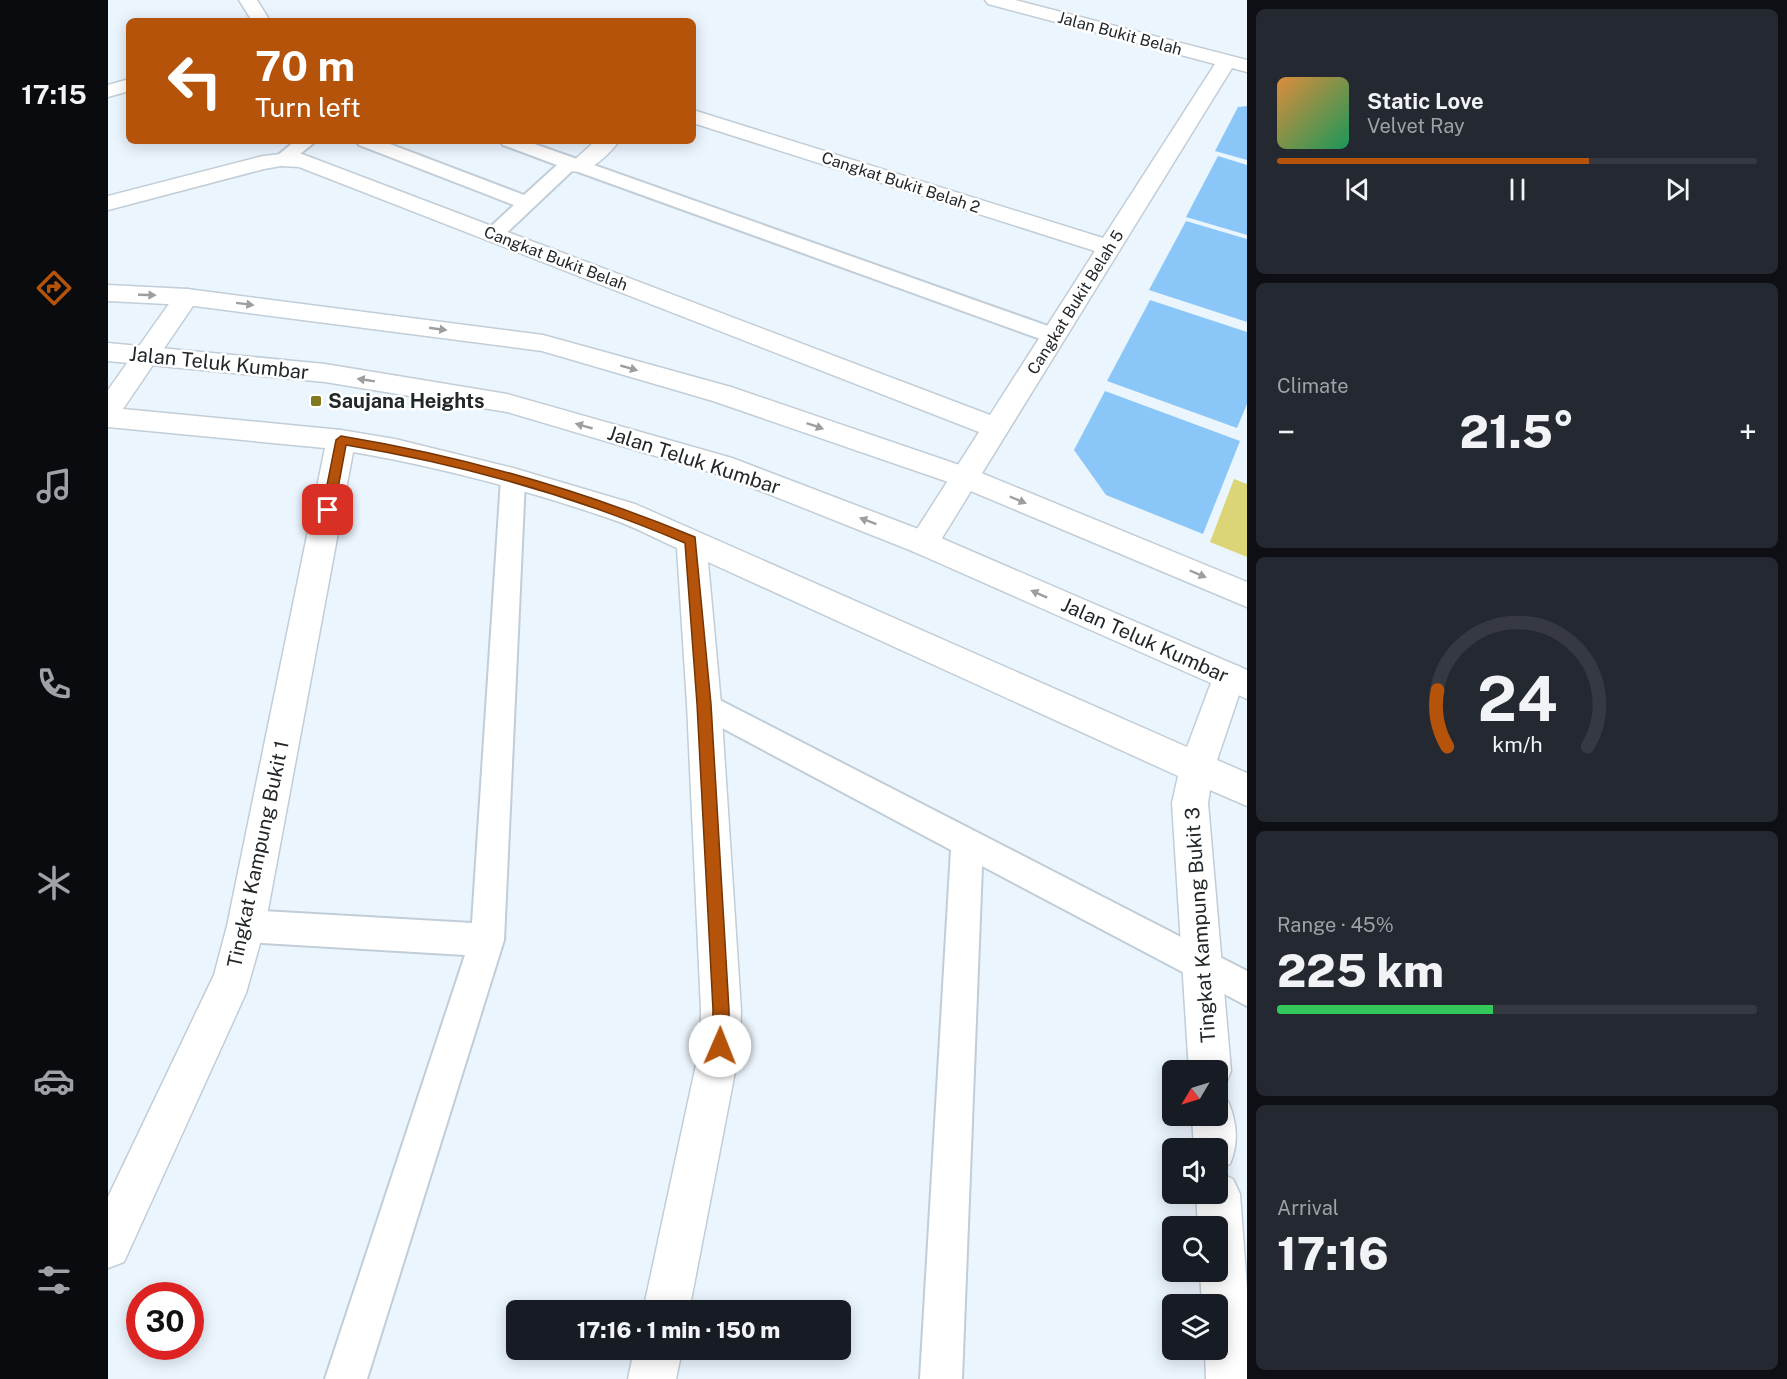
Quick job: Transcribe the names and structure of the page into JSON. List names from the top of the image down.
{
  "streets": {
    "main road": [
      "Jalan Bukit Belah",
      "Cangkat Bukit Belah 2",
      "Cangkat Bukit Belah",
      "Cangkat Bukit Belah 5",
      "Jalan Teluk Kumbar",
      "Tingkat Kampung Bukit 1",
      "Tingkat Kampung Bukit 3"
    ]
  },
  "crossings": [
    ["Jalan Bukit Belah", "Cangkat Bukit Belah 5"],
    ["Cangkat Bukit Belah 2", "Cangkat Bukit Belah 5"],
    ["Cangkat Bukit Belah", "Cangkat Bukit Belah 5"],
    ["Cangkat Bukit Belah 5", "Jalan Teluk Kumbar"],
    ["Jalan Teluk Kumbar", "Tingkat Kampung Bukit 3"]
  ],
  "places": {
    "transit": ["Saujana Heights"]
  },
  "north": "bottom left",
  "page": {
    "tabs": "17:15",
    "turn": ["70 m", "Turn left"],
    "song": ["Static Love", "Velvet Ray"],
    "tile": [
      "Climate",
      ["Range · 45%", "225 km"],
      ["Arrival", "17:16"]
    ],
    "heat": ["−", "21.5°", "+"],
    "limit": "30",
    "trip": "17:16 · 1 min · 150 m",
    "gauge": ["24", "km/h"]
  }
}
